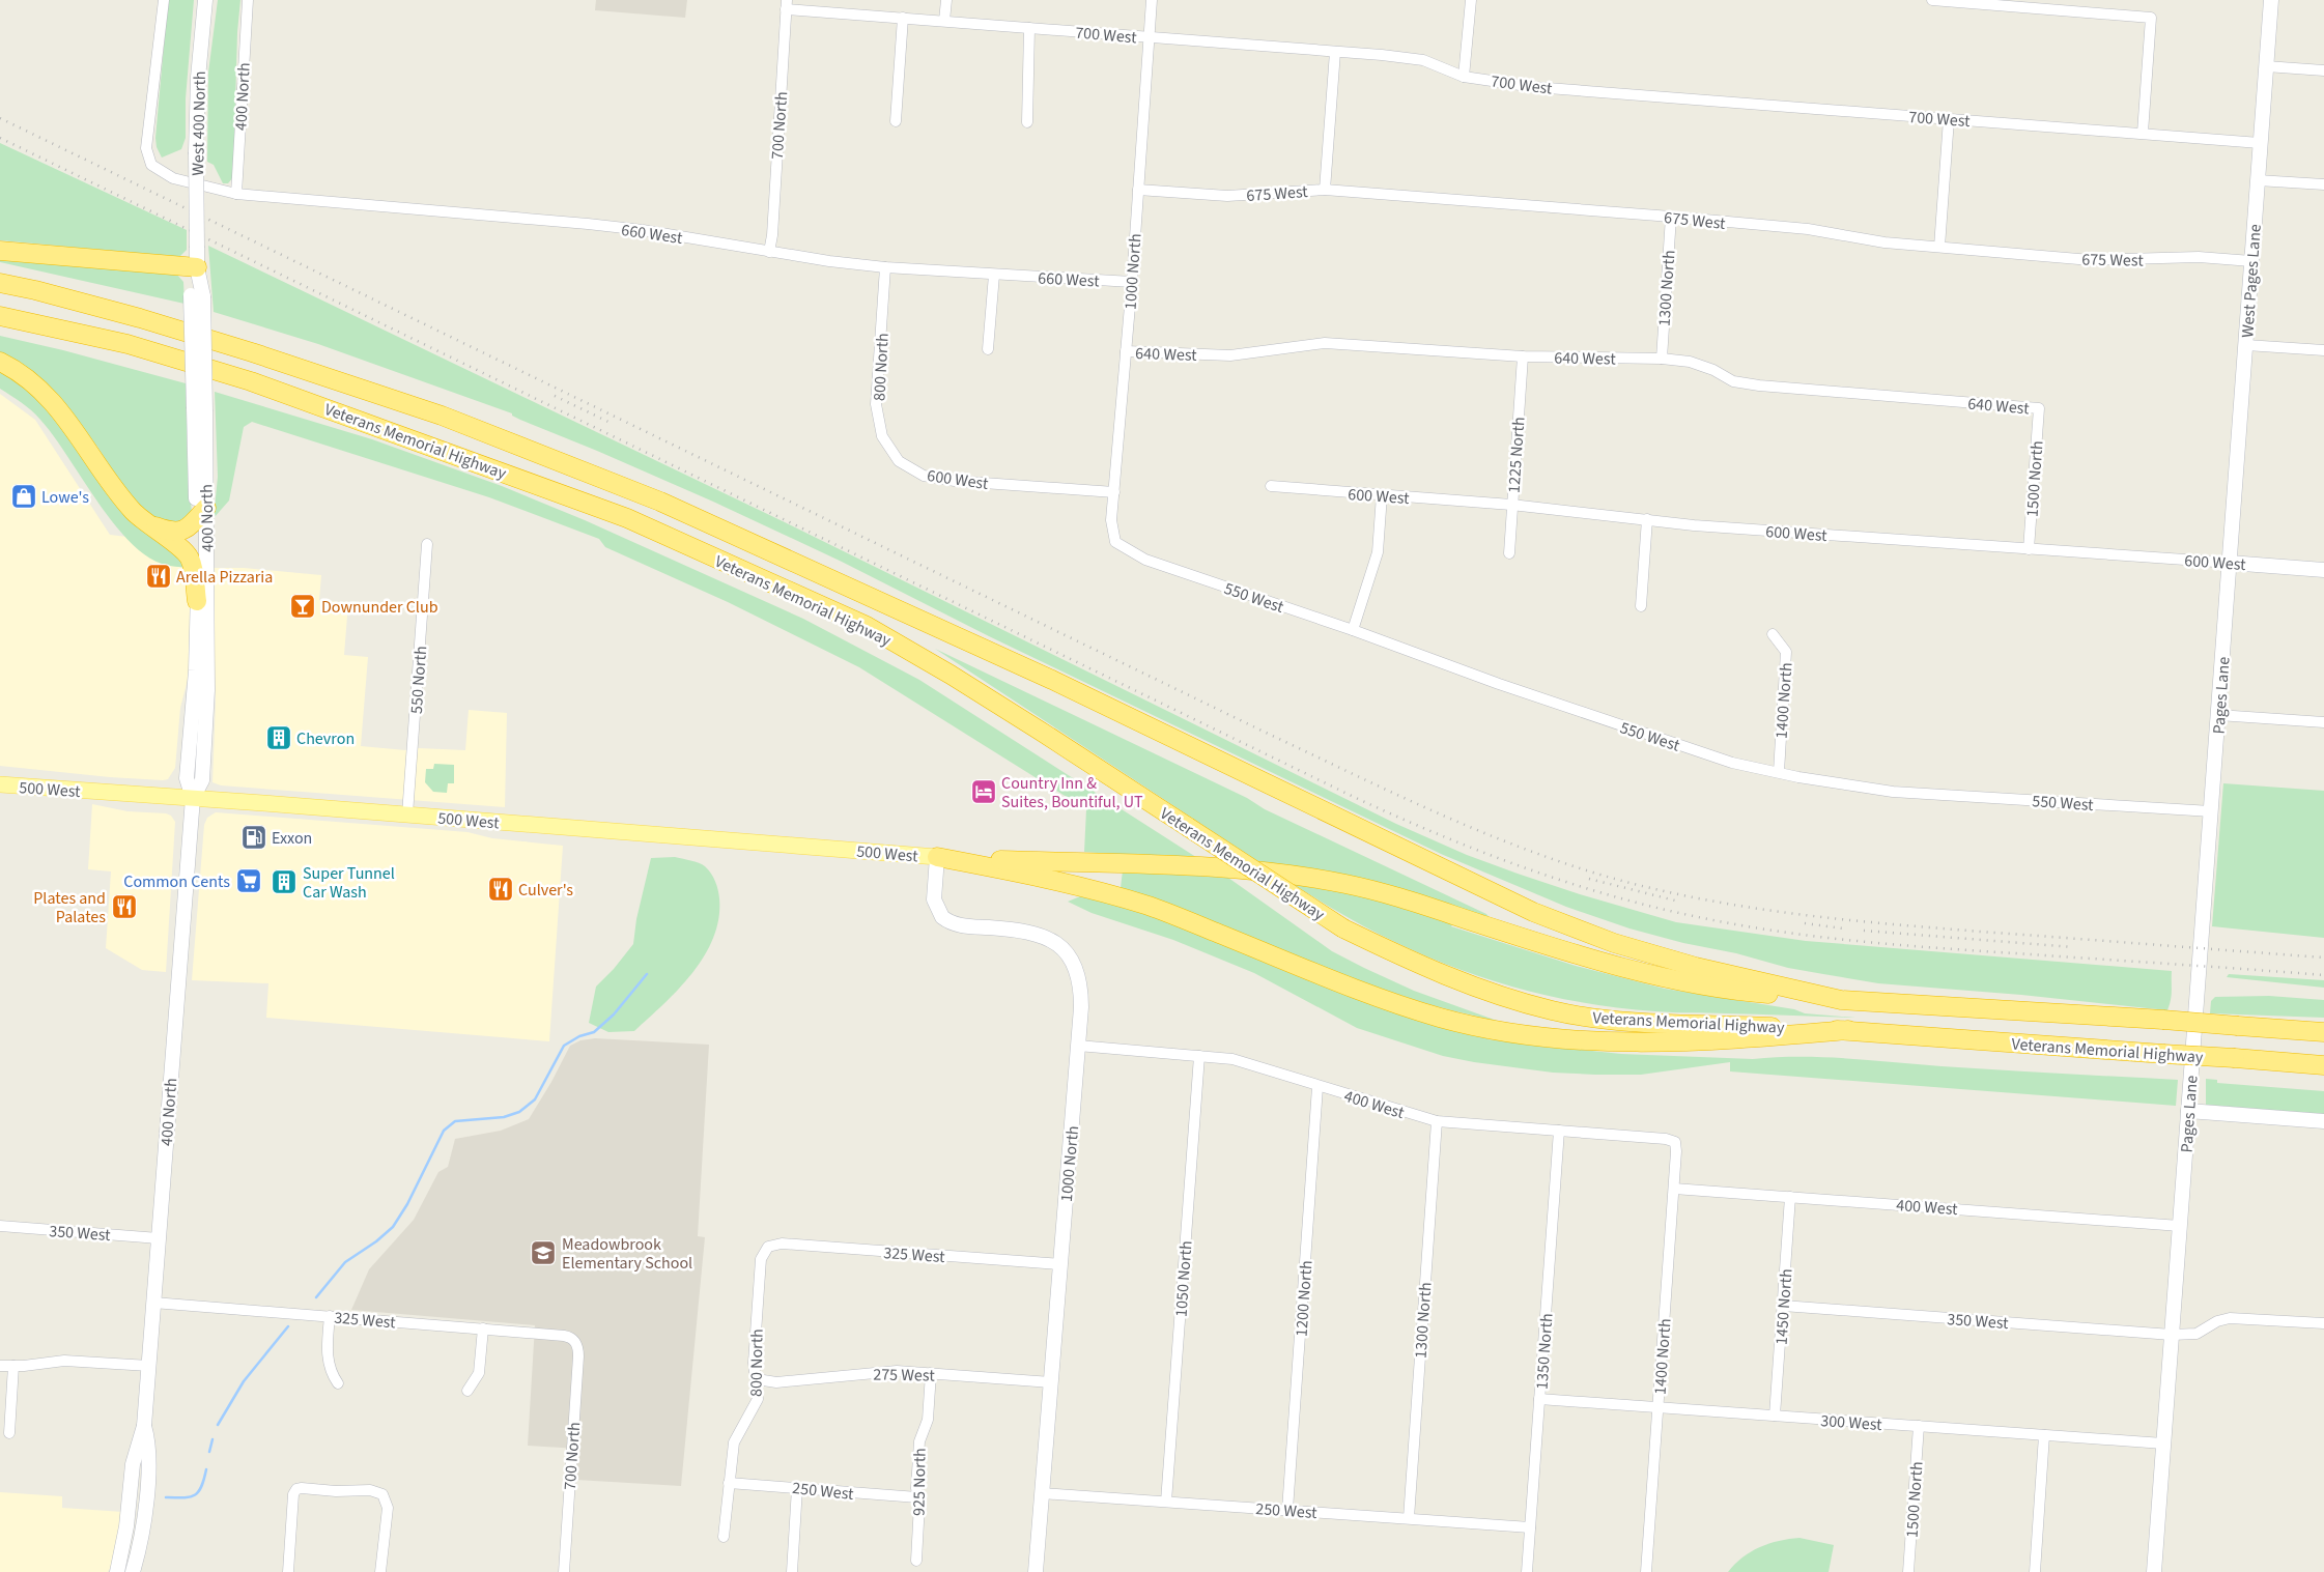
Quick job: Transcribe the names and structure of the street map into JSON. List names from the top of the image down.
{
  "streets": {
    "highway": ["Veterans Memorial Highway"],
    "main road": ["500 West"],
    "street": [
      "700 West",
      "400 North",
      "West 400 North",
      "700 North",
      "675 West",
      "660 West",
      "1000 North",
      "West Pages Lane",
      "1300 North",
      "640 West",
      "800 North",
      "1225 North",
      "600 West",
      "1500 North",
      "550 West",
      "550 North",
      "Pages Lane",
      "1400 North",
      "400 West",
      "350 West",
      "325 West",
      "1050 North",
      "1200 North",
      "1450 North",
      "1350 North",
      "275 West",
      "300 West",
      "925 North",
      "250 West"
    ]
  },
  "crossings": [
    ["700 West", "700 North"],
    ["700 West", "1000 North"],
    ["700 West", "West Pages Lane"],
    ["400 North", "West 400 North"],
    ["400 North", "660 West"],
    ["400 North", "500 West"],
    ["400 North", "350 West"],
    ["400 North", "325 West"],
    ["700 North", "660 West"],
    ["700 North", "325 West"],
    ["675 West", "1000 North"],
    ["675 West", "West Pages Lane"],
    ["675 West", "1300 North"],
    ["660 West", "1000 North"],
    ["660 West", "800 North"],
    ["1000 North", "640 West"],
    ["1000 North", "600 West"],
    ["1000 North", "550 West"],
    ["1000 North", "500 West"],
    ["1000 North", "400 West"],
    ["1000 North", "325 West"],
    ["1000 North", "275 West"],
    ["1000 North", "250 West"],
    ["West Pages Lane", "600 West"],
    ["West Pages Lane", "Pages Lane"],
    ["1300 North", "640 West"],
    ["1300 North", "400 West"],
    ["1300 North", "250 West"],
    ["640 West", "1225 North"],
    ["640 West", "1500 North"],
    ["800 North", "600 West"],
    ["800 North", "325 West"],
    ["800 North", "275 West"],
    ["800 North", "250 West"],
    ["1225 North", "600 West"],
    ["600 West", "1500 North"],
    ["600 West", "Pages Lane"],
    ["1500 North", "300 West"],
    ["550 West", "Pages Lane"],
    ["550 West", "1400 North"],
    ["550 North", "500 West"],
    ["Pages Lane", "400 West"],
    ["Pages Lane", "350 West"],
    ["Pages Lane", "300 West"],
    ["1400 North", "400 West"],
    ["1400 North", "300 West"],
    ["400 West", "1050 North"],
    ["400 West", "1200 North"],
    ["400 West", "1450 North"],
    ["400 West", "1350 North"],
    ["350 West", "1450 North"],
    ["1050 North", "250 West"],
    ["1200 North", "250 West"],
    ["1450 North", "300 West"],
    ["1350 North", "300 West"],
    ["1350 North", "250 West"],
    ["275 West", "925 North"],
    ["925 North", "250 West"]
  ],
  "places": {
    "shop": ["Lowe's"],
    "restaurant": ["Arella Pizzaria", "Culver's", "Plates and Palates"],
    "bar": ["Downunder Club"],
    "building": ["Chevron", "Super Tunnel Car Wash"],
    "hotel": ["Country Inn & Suites, Bountiful, UT"],
    "fuel station": ["Exxon"],
    "supermarket": ["Common Cents"],
    "school or university": ["Meadowbrook Elementary School"]
  }
}
